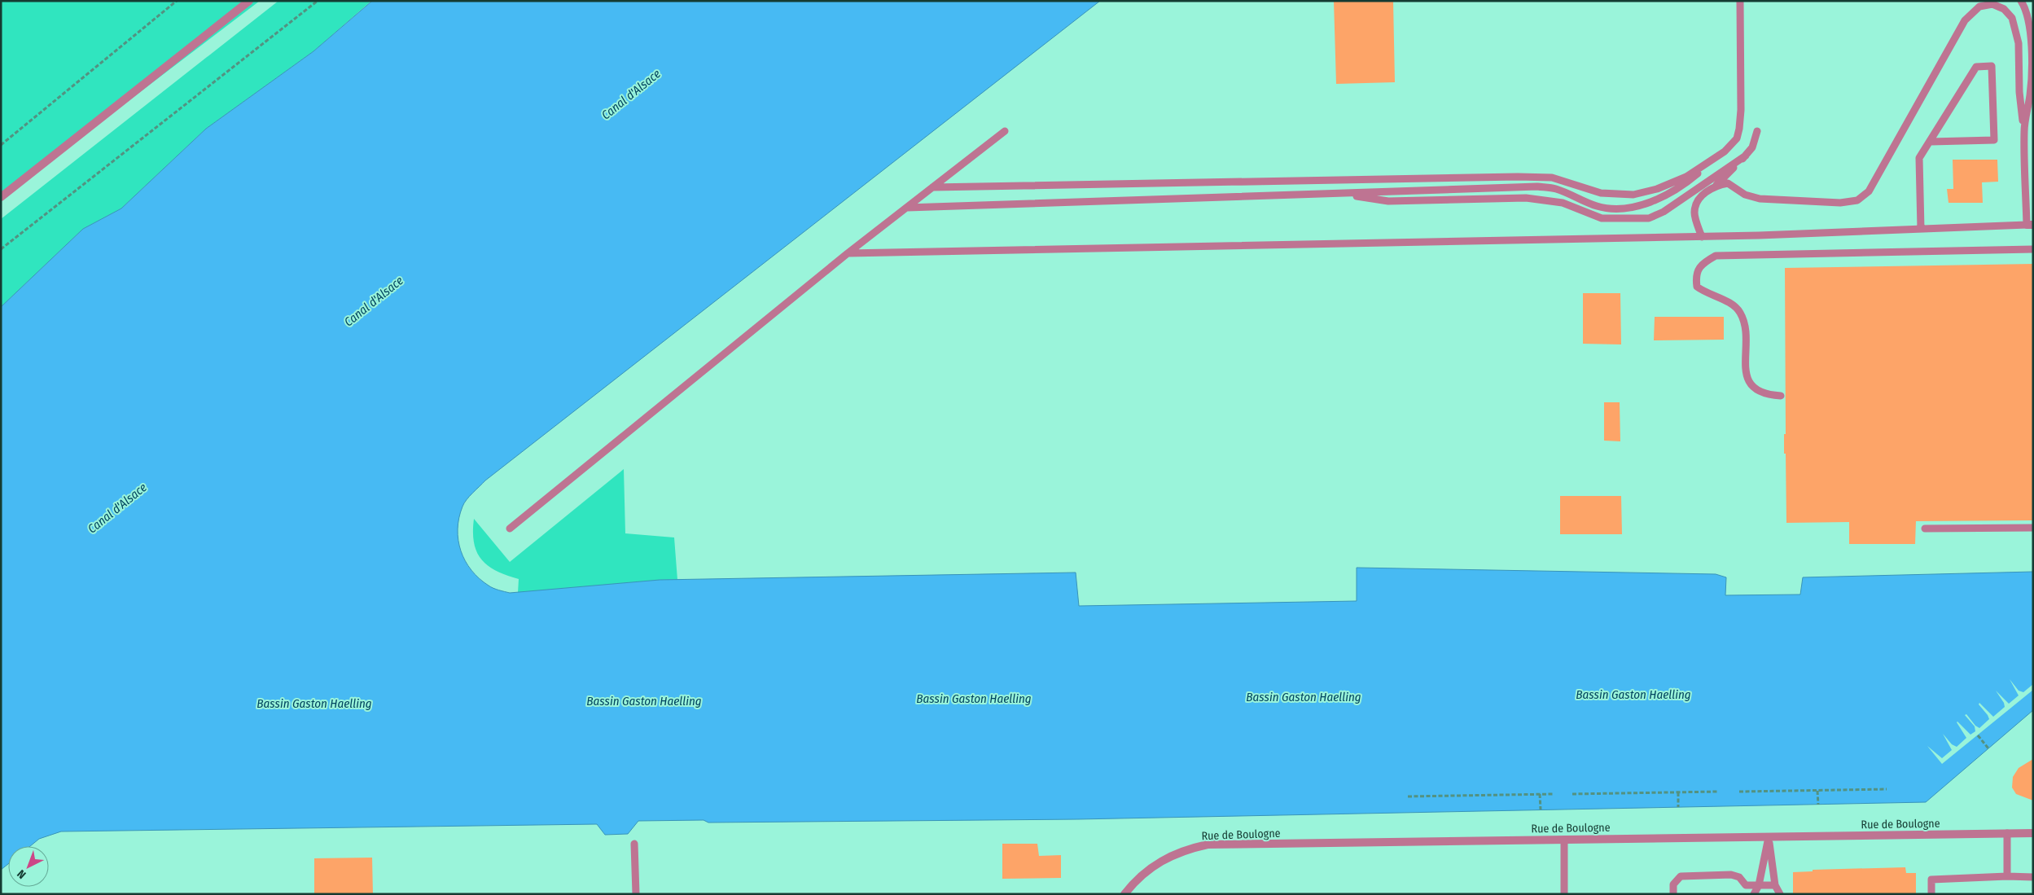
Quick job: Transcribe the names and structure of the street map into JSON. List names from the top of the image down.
{
  "streets": {
    "street": ["Rue de Boulogne"]
  },
  "water": ["Canal d'Alsace", "Bassin Gaston Haelling"],
  "north": "bottom left"
}
